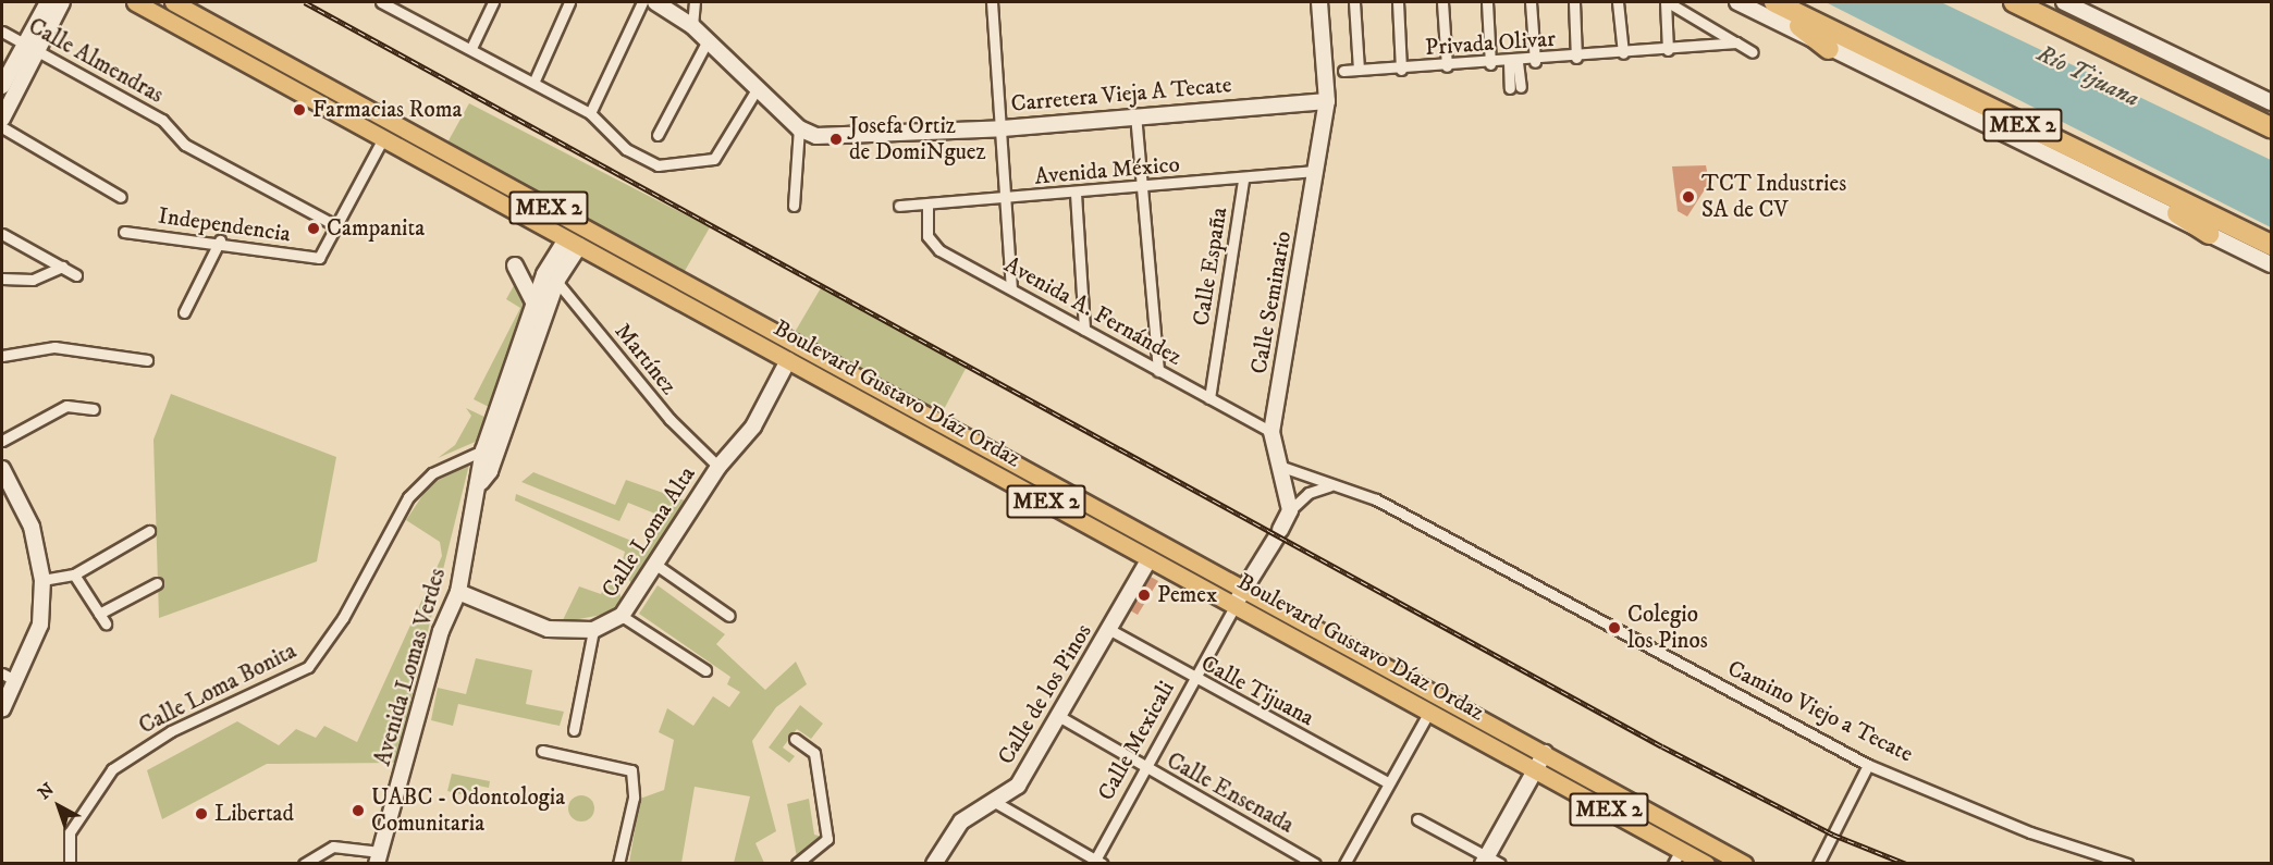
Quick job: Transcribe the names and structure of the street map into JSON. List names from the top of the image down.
{
  "streets": {
    "highway": ["MEX 2"],
    "main road": ["Boulevard Gustavo Díaz Ordaz"],
    "street": [
      "Privada Olivar",
      "Calle Almendras",
      "Carretera Vieja A Tecate",
      "Avenida México",
      "Independencia",
      "Calle España",
      "Calle Seminario",
      "Avenida A. Fernández",
      "Martínez",
      "Calle Loma Alta",
      "Avenida Lomas Verdes",
      "Calle Loma Bonita",
      "Calle Tijuana",
      "Calle de los Pinos",
      "Camino Viejo a Tecate",
      "Calle Mexicali",
      "Calle Ensenada"
    ]
  },
  "crossings": [
    ["Calle Almendras", "Independencia"],
    ["Carretera Vieja A Tecate", "Calle Seminario"],
    ["Avenida México", "Calle España"],
    ["Avenida México", "Calle Seminario"],
    ["Avenida México", "Avenida A. Fernández"],
    ["Calle España", "Avenida A. Fernández"],
    ["Calle Seminario", "Avenida A. Fernández"],
    ["Calle Seminario", "Camino Viejo a Tecate"],
    ["Martínez", "Calle Loma Alta"],
    ["Martínez", "Avenida Lomas Verdes"],
    ["Boulevard Gustavo Díaz Ordaz", "Calle Loma Alta"],
    ["Boulevard Gustavo Díaz Ordaz", "Avenida Lomas Verdes"],
    ["Boulevard Gustavo Díaz Ordaz", "Calle de los Pinos"],
    ["Boulevard Gustavo Díaz Ordaz", "Calle Mexicali"],
    ["Calle Loma Alta", "Avenida Lomas Verdes"],
    ["Avenida Lomas Verdes", "Calle Loma Bonita"],
    ["Calle Tijuana", "Calle de los Pinos"],
    ["Calle Tijuana", "Calle Mexicali"],
    ["Calle de los Pinos", "Calle Ensenada"],
    ["Calle Mexicali", "Calle Ensenada"]
  ],
  "water": ["Río Tijuana"],
  "places": [
    "Farmacias Roma",
    "Josefa Ortiz de DomiNguez",
    "TCT Industries SA de CV",
    "Campanita",
    "Pemex",
    "Colegio los Pinos",
    "UABC - Odontologia Comunitaria",
    "Libertad"
  ],
  "north": "top left"
}
